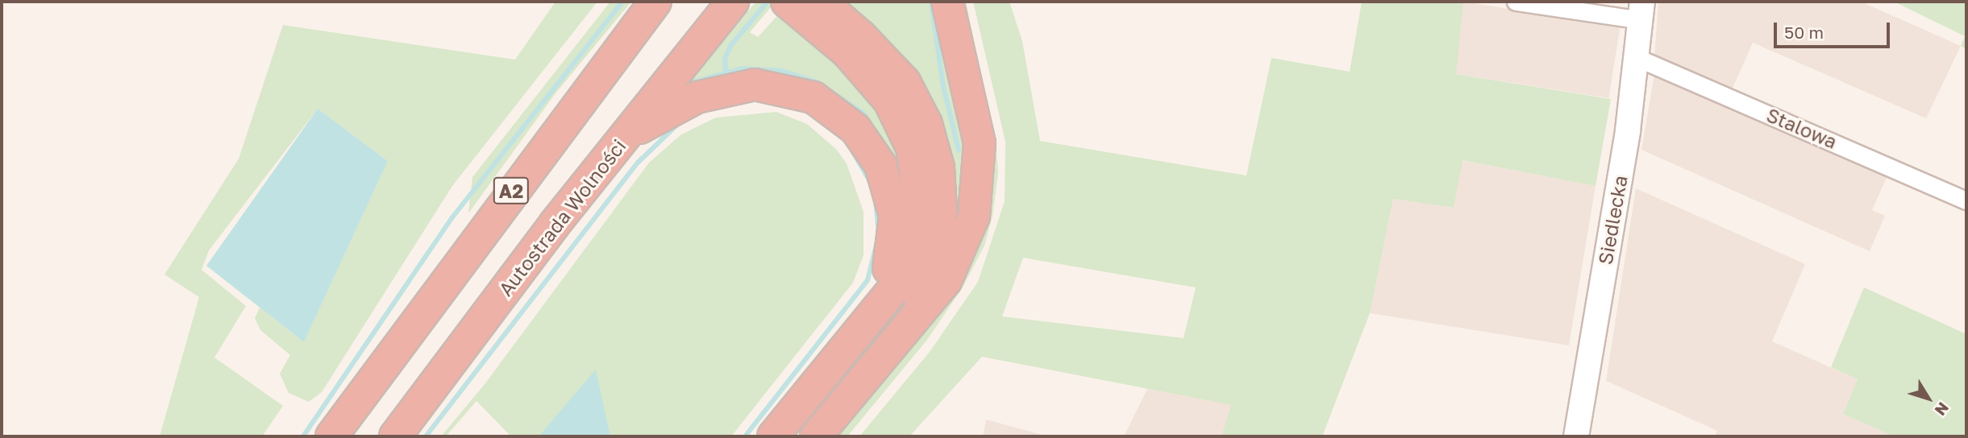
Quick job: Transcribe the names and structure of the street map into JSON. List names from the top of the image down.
{
  "streets": {
    "highway": ["A2", "Autostrada Wolności"],
    "main road": ["Siedlecka"],
    "street": ["Stalowa"]
  },
  "crossings": [
    ["Stalowa", "Siedlecka"]
  ],
  "scale_bar": "50 m",
  "north": "bottom right"
}
